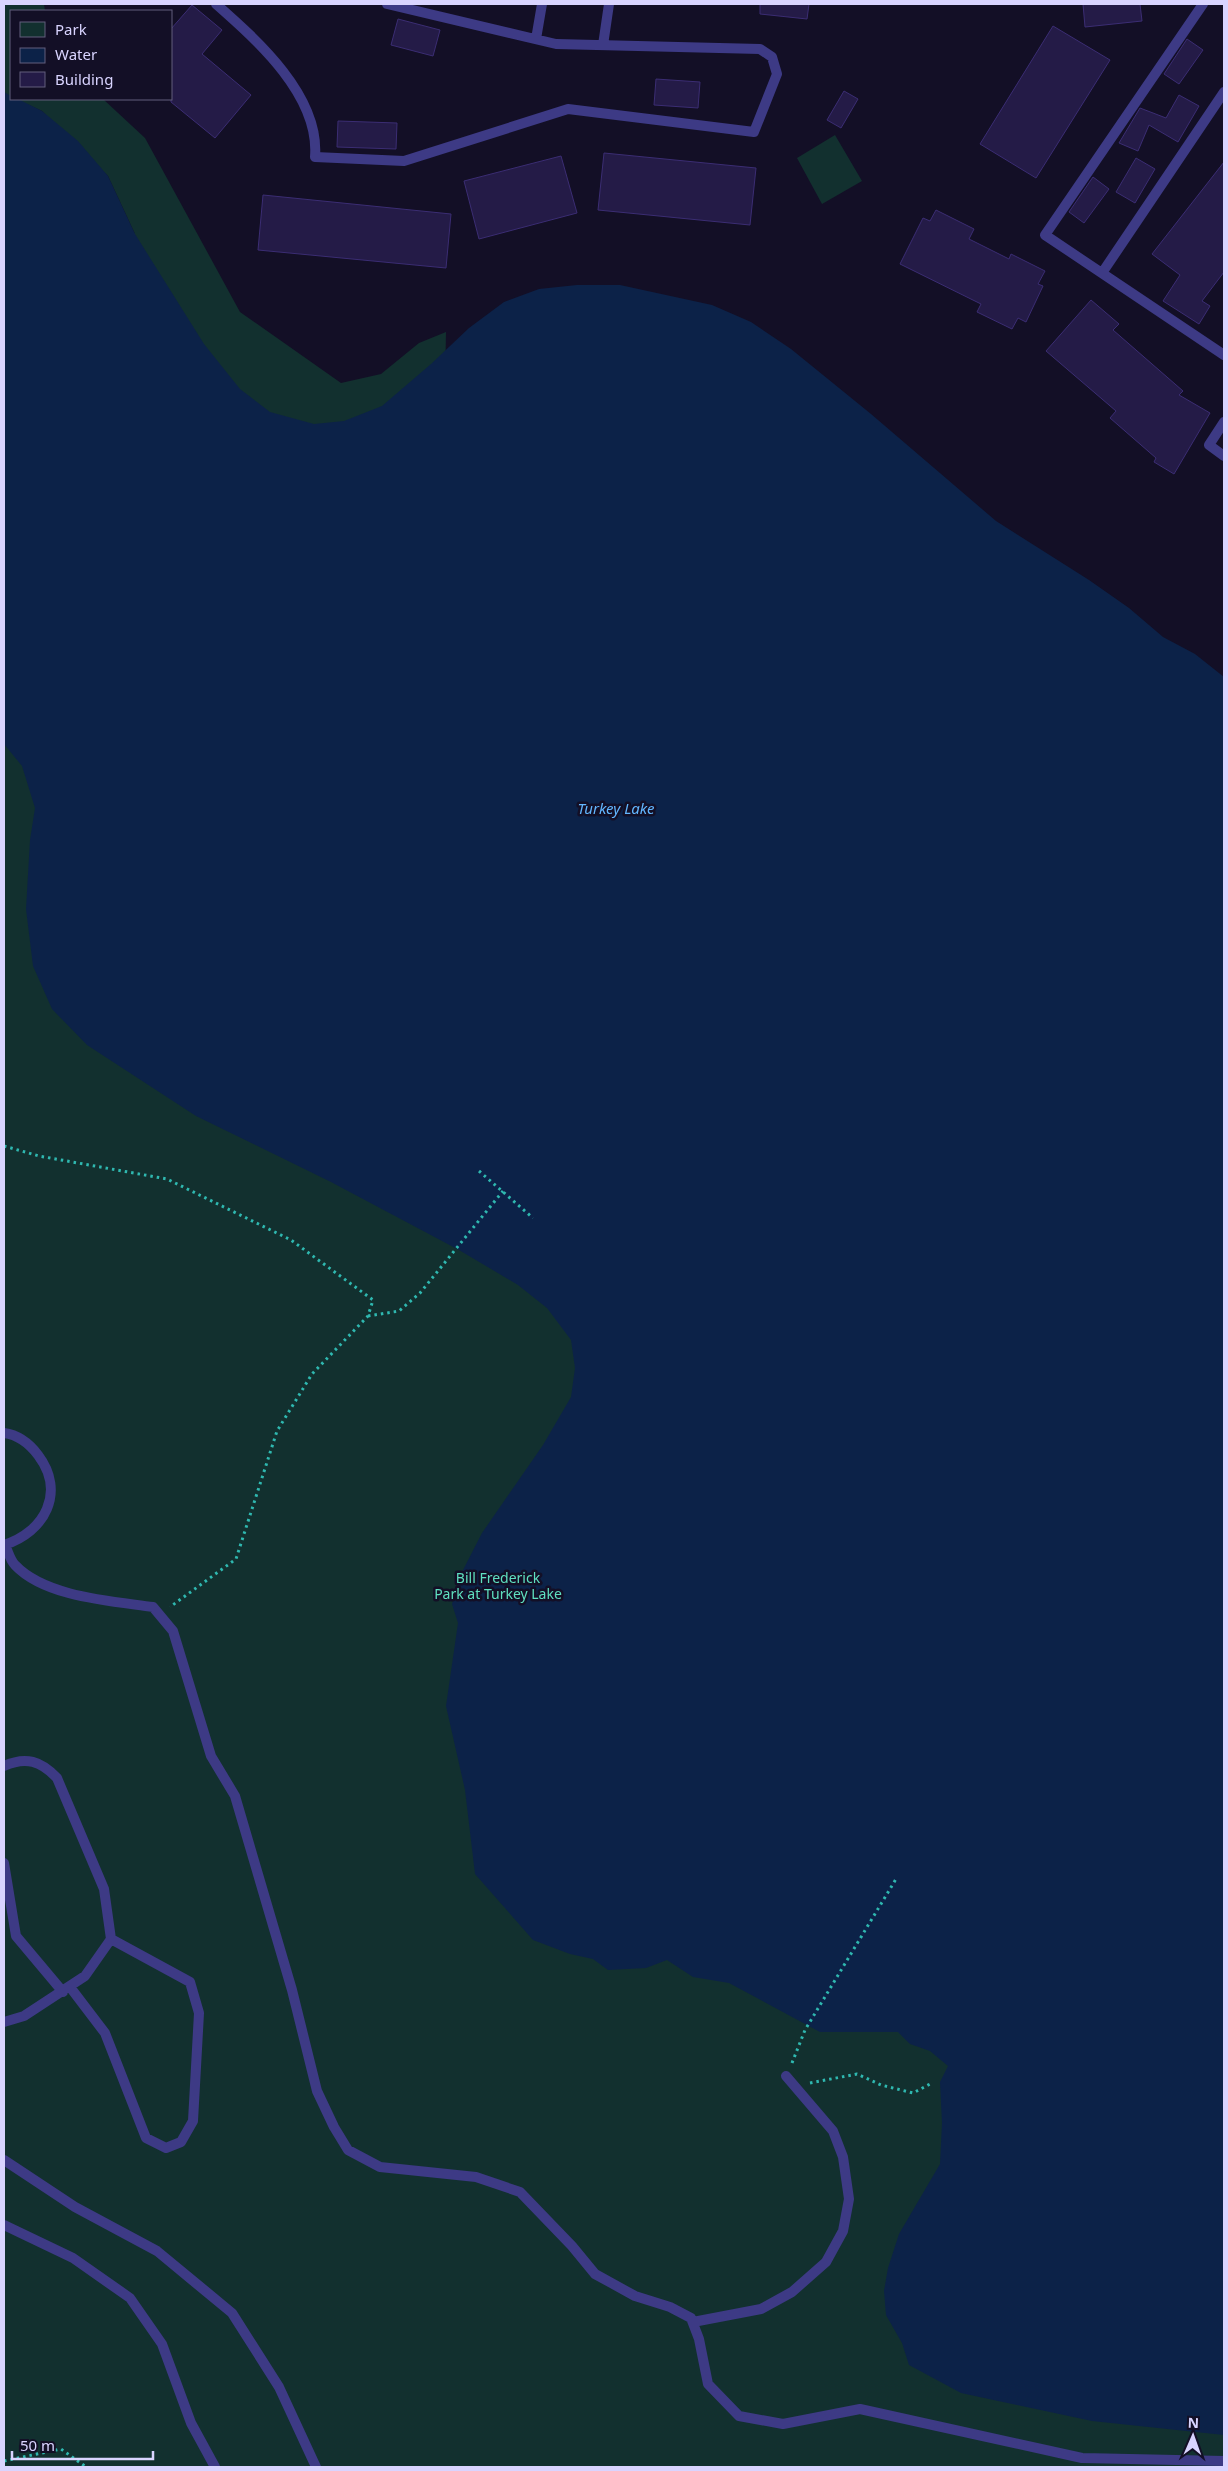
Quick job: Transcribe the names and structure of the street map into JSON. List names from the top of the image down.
{
  "water": ["Turkey Lake"],
  "parks": ["Bill Frederick Park at Turkey Lake"],
  "legend": ["Park", "Water", "Building"],
  "scale_bar": "50 m",
  "north": "top"
}
